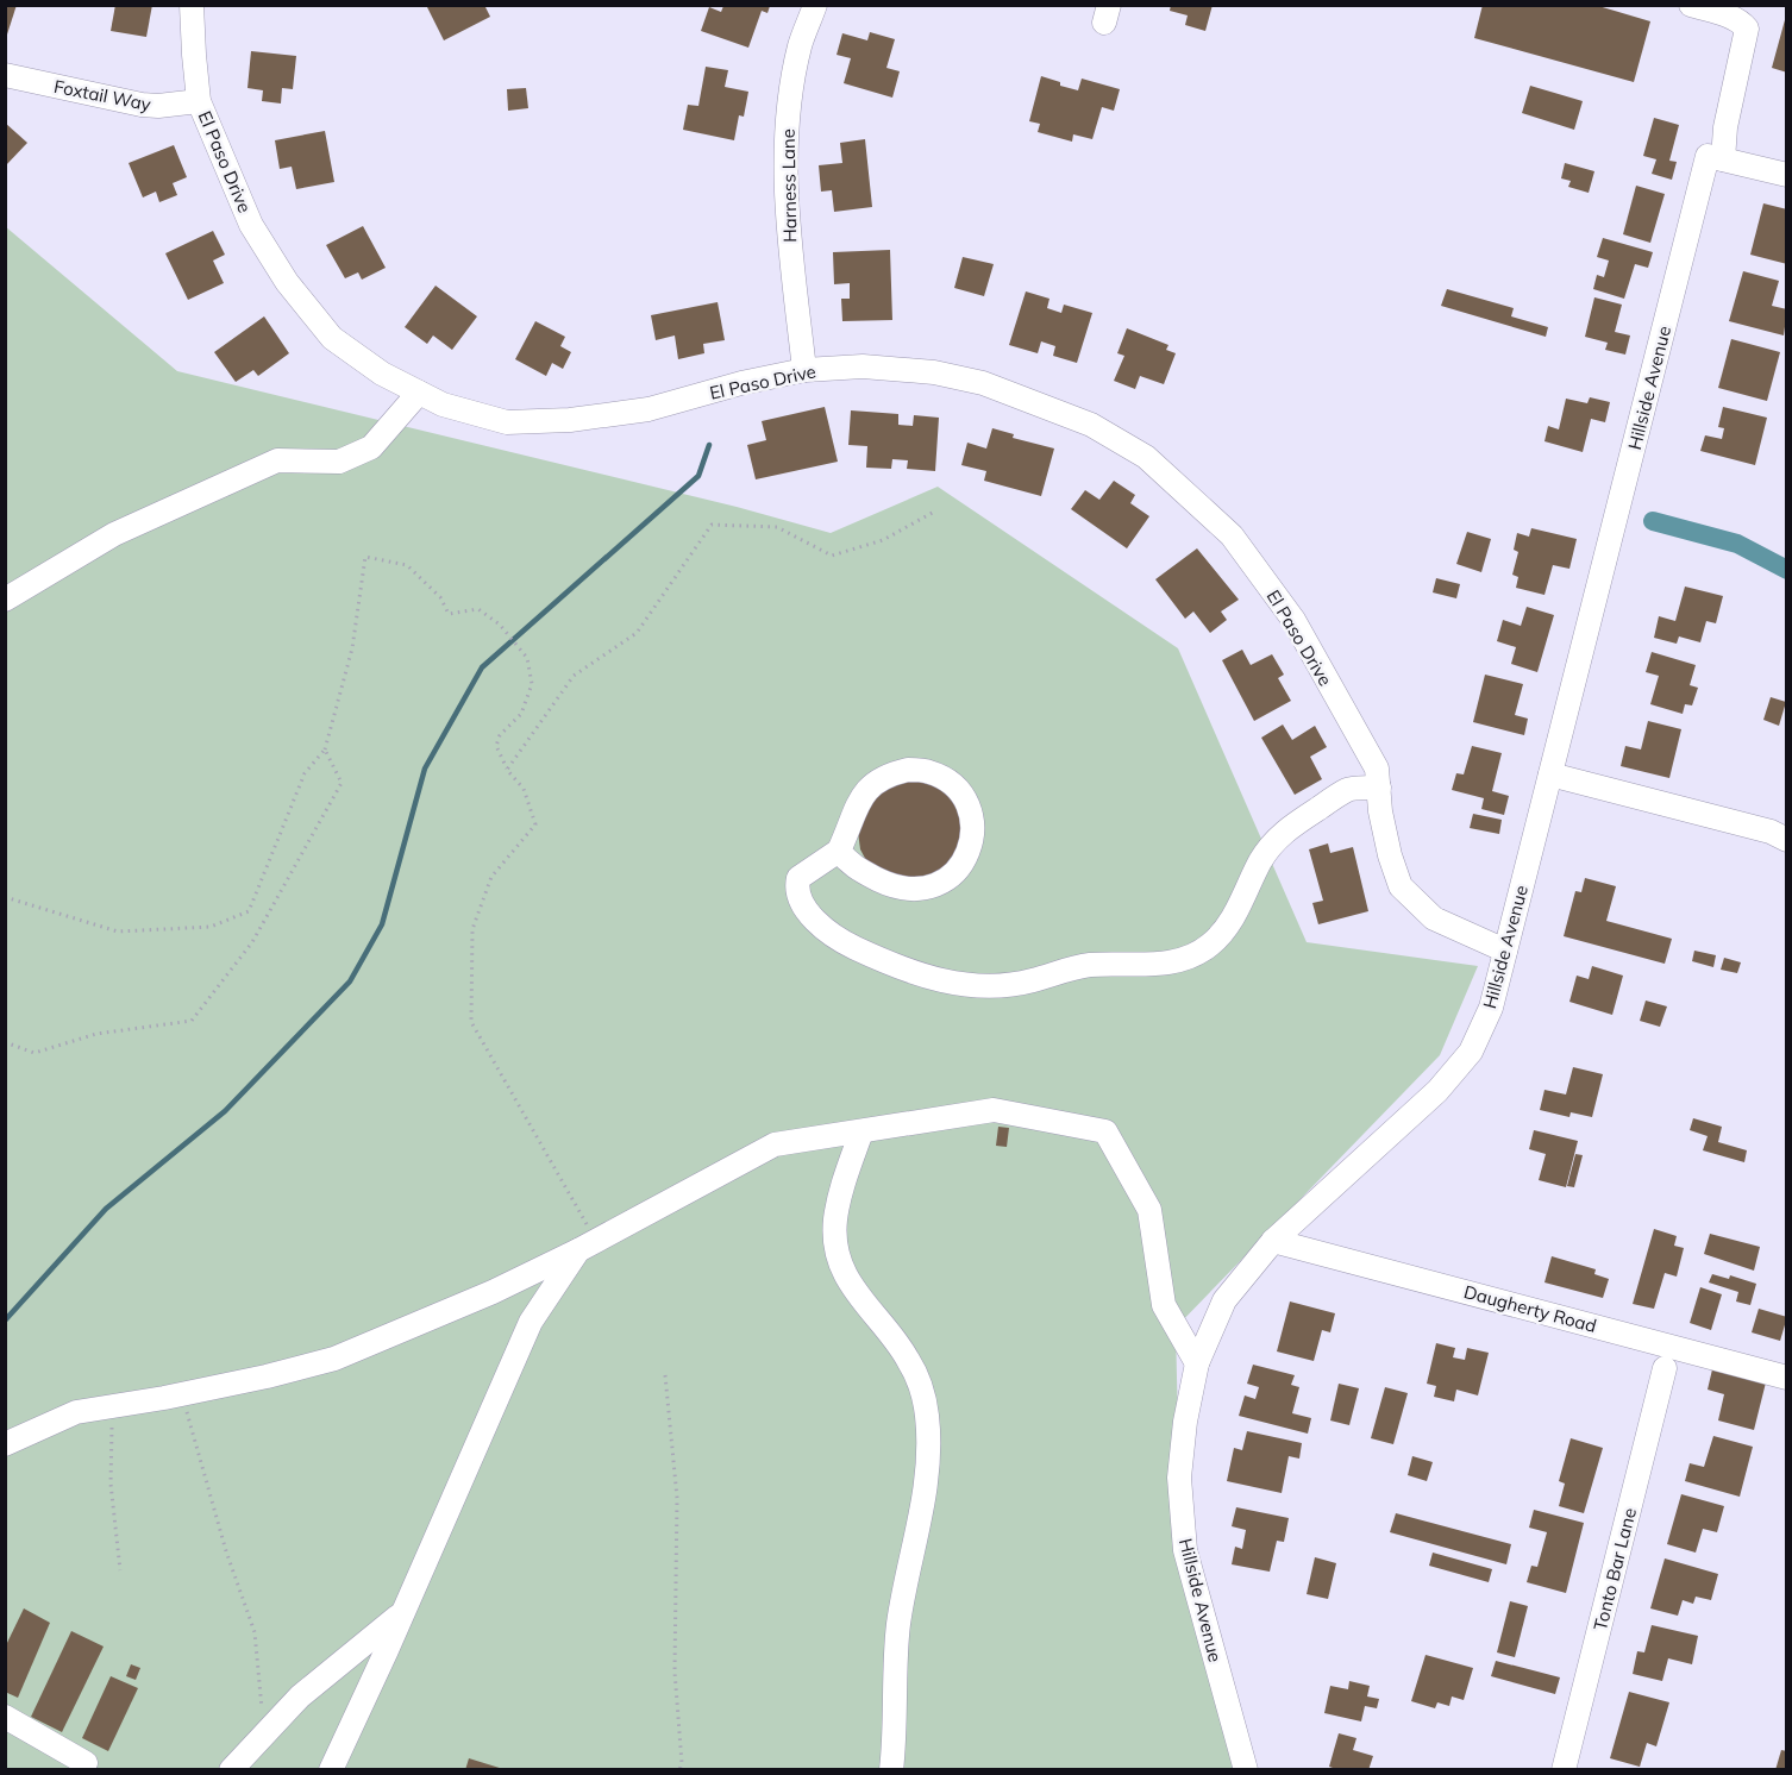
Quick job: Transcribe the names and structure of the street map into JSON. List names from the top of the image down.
{
  "streets": {
    "street": [
      "Foxtail Way",
      "El Paso Drive",
      "Harness Lane",
      "Hillside Avenue",
      "Daugherty Road",
      "Tonto Bar Lane"
    ]
  },
  "crossings": [
    ["Foxtail Way", "El Paso Drive"],
    ["El Paso Drive", "Harness Lane"],
    ["El Paso Drive", "Hillside Avenue"],
    ["Hillside Avenue", "Daugherty Road"]
  ]
}
